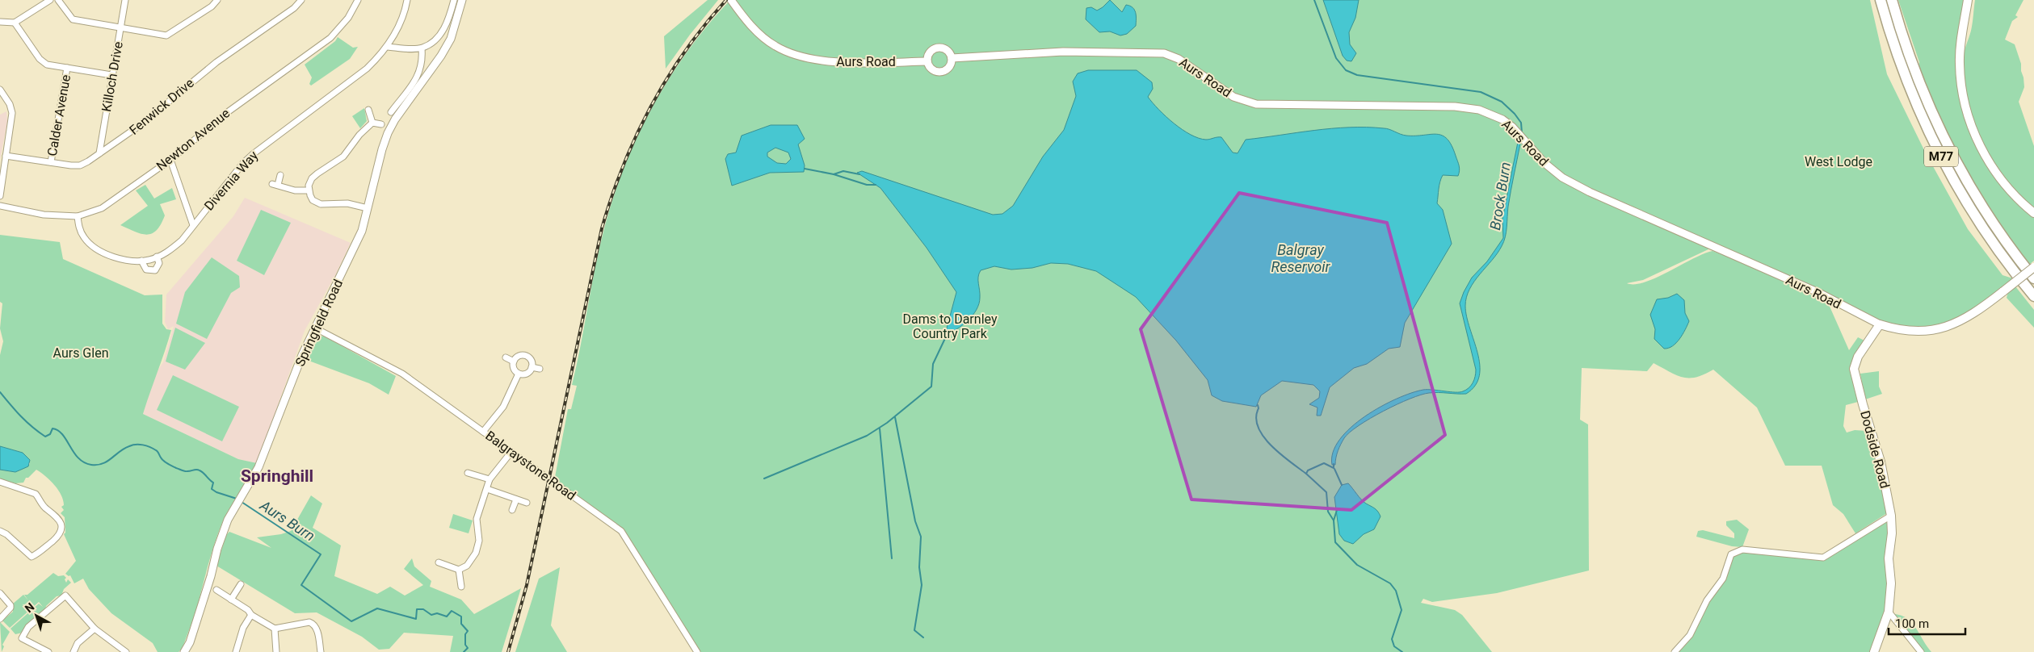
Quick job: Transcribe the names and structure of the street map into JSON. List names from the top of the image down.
{
  "streets": {
    "highway": ["M77"],
    "main road": ["Aurs Road", "Dodside Road"],
    "street": [
      "Killoch Drive",
      "Fenwick Drive",
      "Calder Avenue",
      "Newton Avenue",
      "Divernia Way",
      "Springfield Road",
      "Balgraystone Road"
    ]
  },
  "crossings": [
    ["Aurs Road", "Dodside Road"],
    ["Killoch Drive", "Fenwick Drive"],
    ["Fenwick Drive", "Calder Avenue"],
    ["Newton Avenue", "Divernia Way"],
    ["Springfield Road", "Balgraystone Road"]
  ],
  "districts": ["Springhill"],
  "water": ["Brock Burn", "Balgray Reservoir", "Aurs Burn"],
  "parks": ["West Lodge", "Dams to Darnley Country Park", "Aurs Glen"],
  "scale_bar": "100 m",
  "north": "top left"
}
